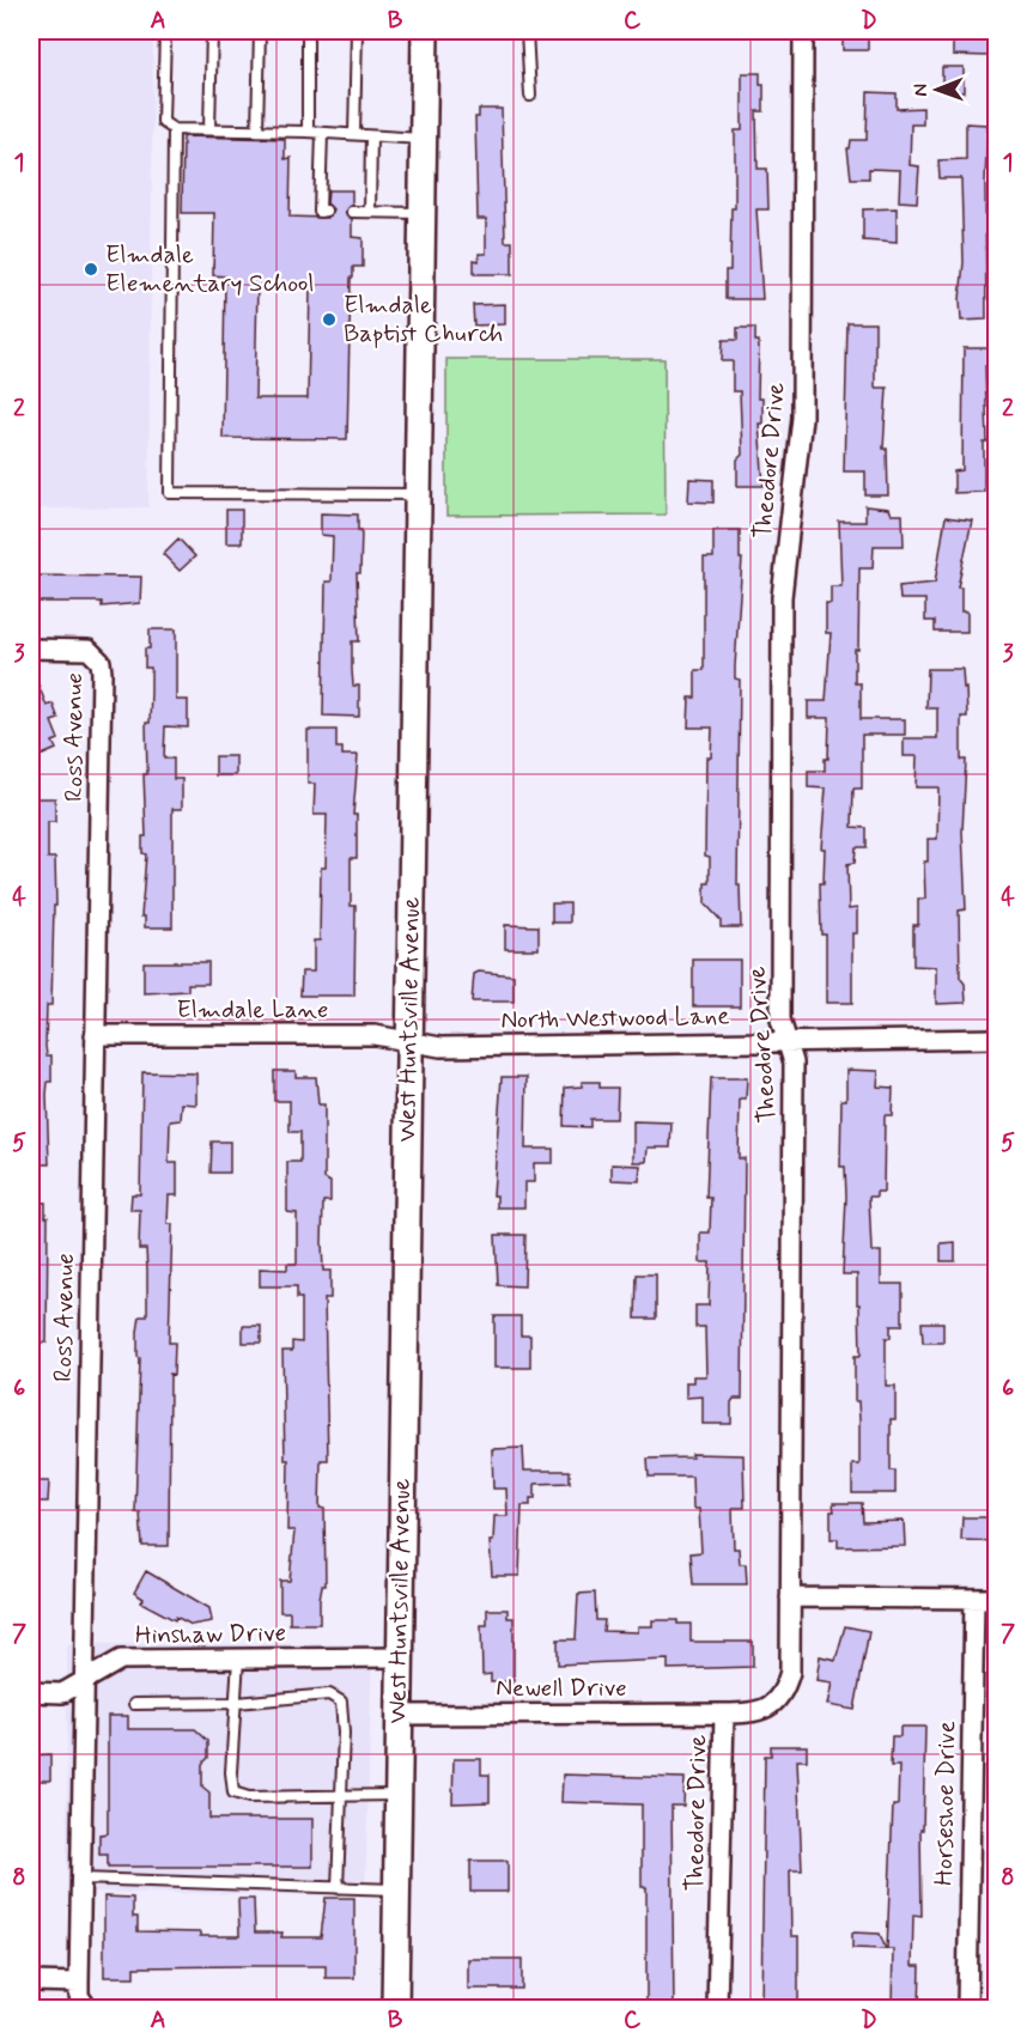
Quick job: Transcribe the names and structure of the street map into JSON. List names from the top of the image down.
{
  "streets": {
    "main road": ["West Huntsville Avenue"],
    "street": [
      "Theodore Drive",
      "Ross Avenue",
      "Elmdale Lane",
      "North Westwood Lane",
      "Hinshaw Drive",
      "Newell Drive",
      "Horseshoe Drive"
    ]
  },
  "crossings": [
    ["Theodore Drive", "North Westwood Lane"],
    ["Theodore Drive", "Newell Drive"],
    ["Ross Avenue", "Elmdale Lane"],
    ["Ross Avenue", "Hinshaw Drive"],
    ["Elmdale Lane", "North Westwood Lane"],
    ["Elmdale Lane", "West Huntsville Avenue"],
    ["North Westwood Lane", "West Huntsville Avenue"],
    ["West Huntsville Avenue", "Hinshaw Drive"],
    ["West Huntsville Avenue", "Newell Drive"]
  ],
  "places": ["Elmdale Elementary School", "Elmdale Baptist Church"],
  "north": "left",
  "grid": {
    "columns": [
      "A",
      "B",
      "C",
      "D"
    ],
    "rows": [
      "1",
      "2",
      "3",
      "4",
      "5",
      "6",
      "7",
      "8"
    ]
  }
}
